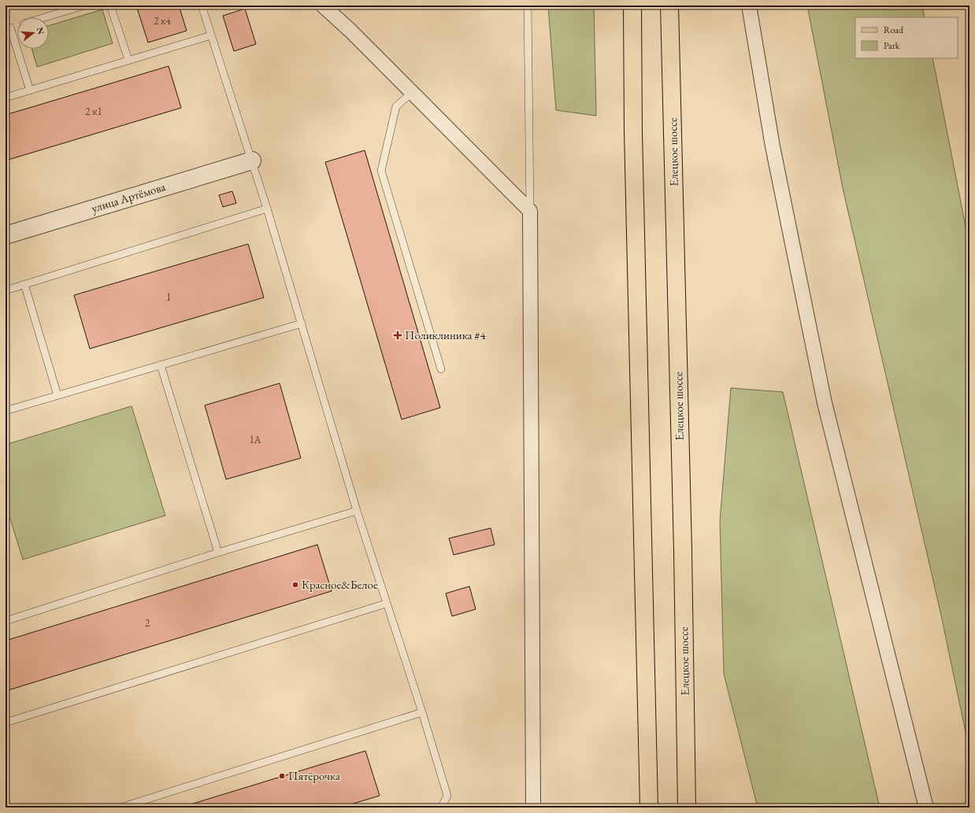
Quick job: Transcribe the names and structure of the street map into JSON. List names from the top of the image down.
{
  "streets": {
    "main road": ["Елецкое шоссе"],
    "street": ["улица Артёмова"]
  },
  "places": {
    "health": ["Поликлиника #4"],
    "other": ["Красное&Белое", "Пятёрочка"]
  },
  "house_numbers": [
    "2 к4",
    "2 к1",
    "1",
    "1А",
    "2"
  ],
  "legend": ["Road", "Park"],
  "north": "right"
}
